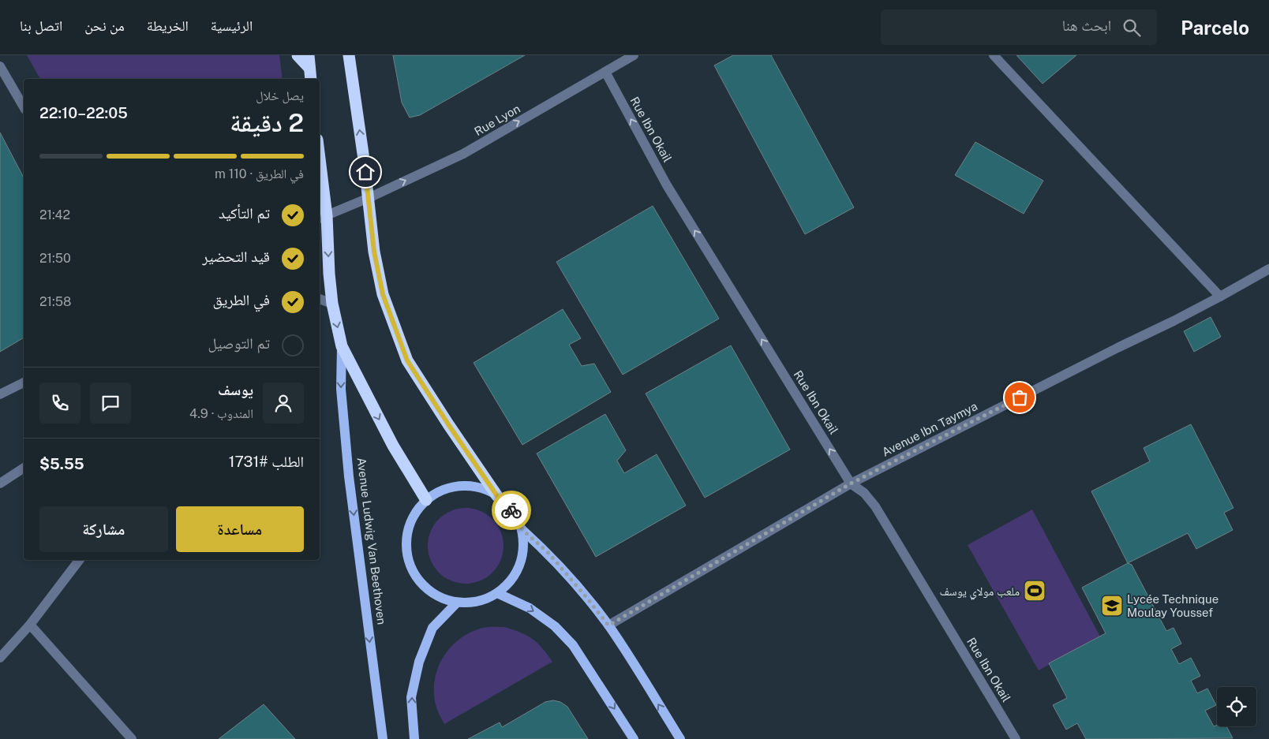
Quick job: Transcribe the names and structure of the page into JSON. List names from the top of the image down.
{
  "streets": {
    "highway": ["Avenue Ludwig Van Beethoven"],
    "street": ["Rue Lyon", "Rue Ibn Okail", "Avenue Ibn Taymya"]
  },
  "crossings": [
    ["Rue Lyon", "Rue Ibn Okail"],
    ["Rue Lyon", "Avenue Ludwig Van Beethoven"],
    ["Rue Ibn Okail", "Avenue Ibn Taymya"]
  ],
  "one_way": ["Rue Lyon", "Rue Ibn Okail"],
  "places": {
    "sports": ["ملعب مولاي يوسف"],
    "school or university": ["Lycée Technique Moulay Youssef"]
  },
  "page": {
    "header": "Parcelo",
    "search": "ابحث هنا",
    "nav": [
      "الرئيسية",
      "الخريطة",
      "من نحن",
      "اتصل بنا"
    ],
    "heading": ["2 دقيقة", "يصل خلال", "22:05–22:10"],
    "panel": [
      "يوسف",
      "المندوب · 4.9",
      "الطلب #1731",
      "$5.55"
    ],
    "bar": "في الطريق · 110 m",
    "list": [
      ["تم التأكيد", "21:42"],
      ["قيد التحضير", "21:50"],
      ["في الطريق", "21:58"],
      "تم التوصيل"
    ],
    "buttons": ["مساعدة", "مشاركة"]
  }
}
